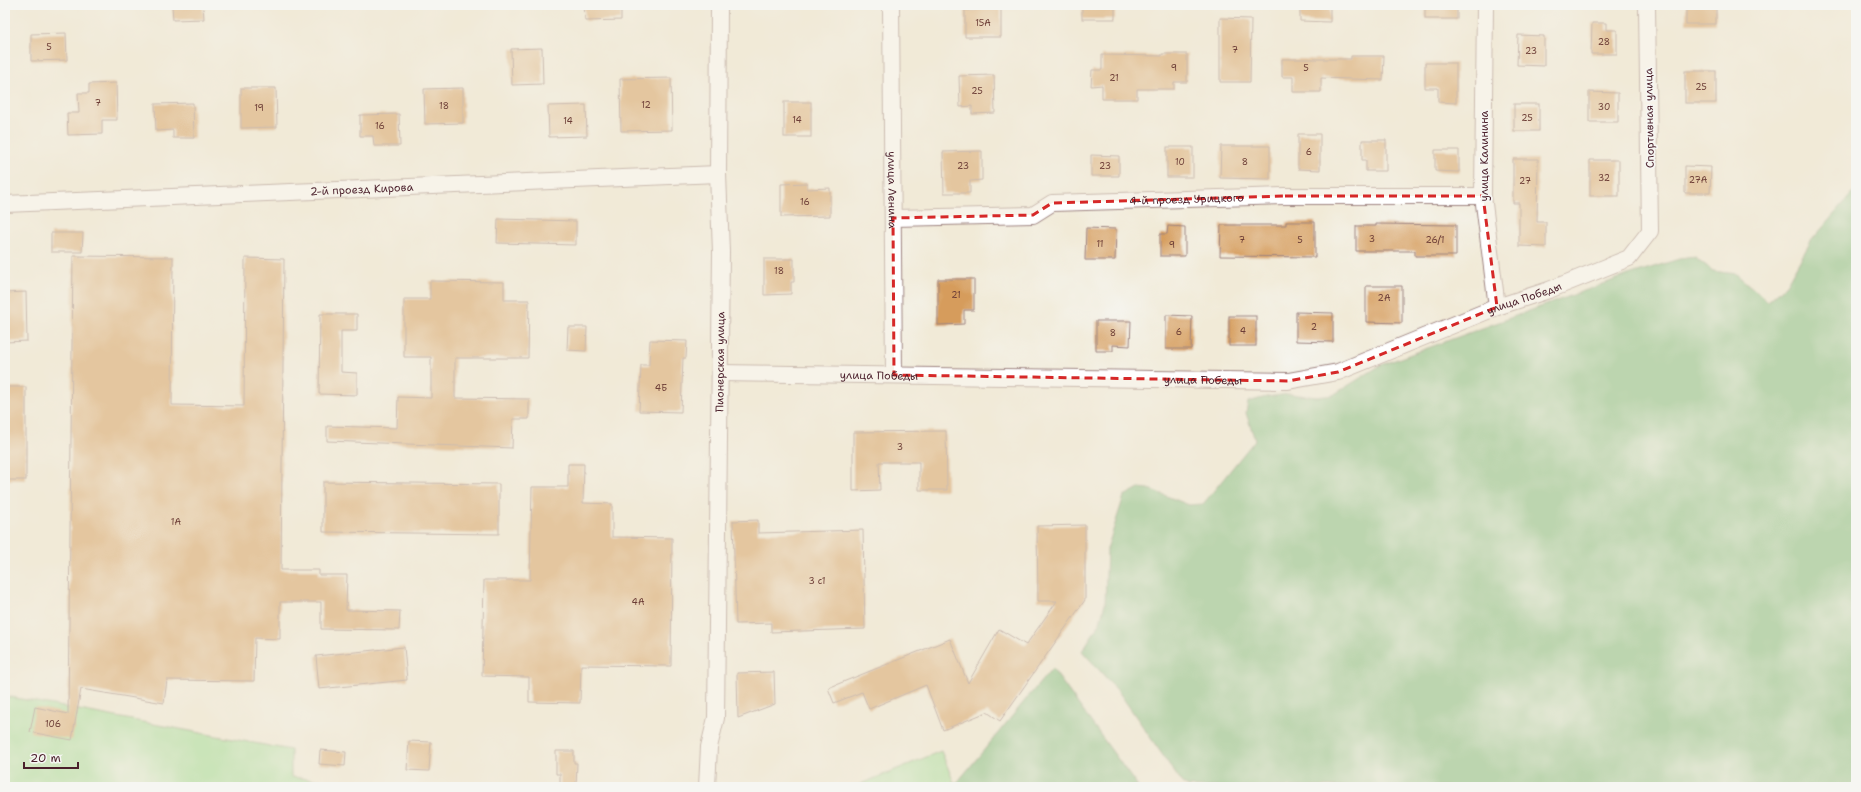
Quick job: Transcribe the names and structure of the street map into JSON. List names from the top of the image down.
{
  "streets": {
    "street": [
      "Спортивная улица",
      "улица Калинина",
      "2-й проезд Кирова",
      "улица Ленина",
      "4-й проезд Урицкого",
      "улица Победы",
      "Пионерская улица"
    ]
  },
  "crossings": [
    ["Спортивная улица", "улица Победы"],
    ["улица Калинина", "4-й проезд Урицкого"],
    ["улица Калинина", "улица Победы"],
    ["2-й проезд Кирова", "Пионерская улица"],
    ["улица Ленина", "4-й проезд Урицкого"],
    ["улица Ленина", "улица Победы"],
    ["улица Победы", "Пионерская улица"]
  ],
  "house_numbers": [
    "15А",
    "28",
    "5",
    "7",
    "23",
    "9",
    "5",
    "21",
    "25",
    "25",
    "7",
    "12",
    "18",
    "30",
    "19",
    "25",
    "14",
    "14",
    "16",
    "6",
    "10",
    "8",
    "23",
    "23",
    "32",
    "27А",
    "27",
    "16",
    "3",
    "7",
    "5",
    "26/1",
    "11",
    "9",
    "18",
    "21",
    "2А",
    "2",
    "4",
    "6",
    "8",
    "4Б",
    "3",
    "1А",
    "3 с1",
    "4А",
    "106"
  ],
  "scale_bar": "20 m"
}
